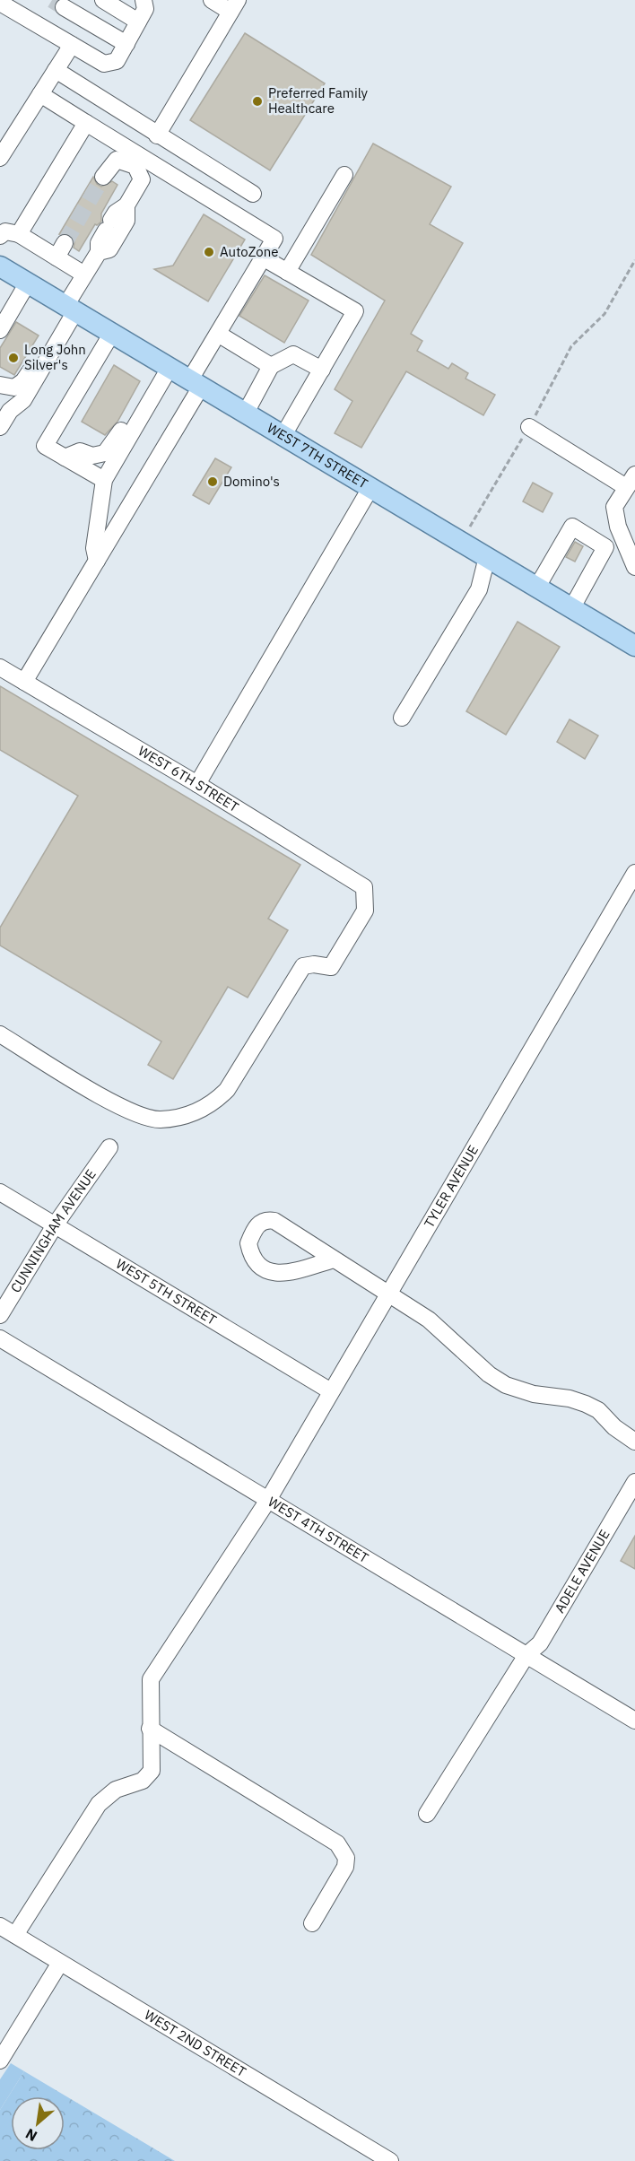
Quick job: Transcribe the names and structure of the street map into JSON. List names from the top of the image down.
{
  "streets": {
    "main road": ["WEST 7TH STREET"],
    "street": [
      "WEST 6TH STREET",
      "TYLER AVENUE",
      "CUNNINGHAM AVENUE",
      "WEST 5TH STREET",
      "WEST 4TH STREET",
      "ADELE AVENUE",
      "WEST 2ND STREET"
    ]
  },
  "crossings": [
    ["TYLER AVENUE", "WEST 5TH STREET"],
    ["TYLER AVENUE", "WEST 4TH STREET"],
    ["TYLER AVENUE", "WEST 2ND STREET"],
    ["CUNNINGHAM AVENUE", "WEST 5TH STREET"],
    ["WEST 4TH STREET", "ADELE AVENUE"]
  ],
  "places": [
    "Preferred Family Healthcare",
    "AutoZone",
    "Long John Silver's",
    "Domino's"
  ],
  "north": "bottom left"
}
